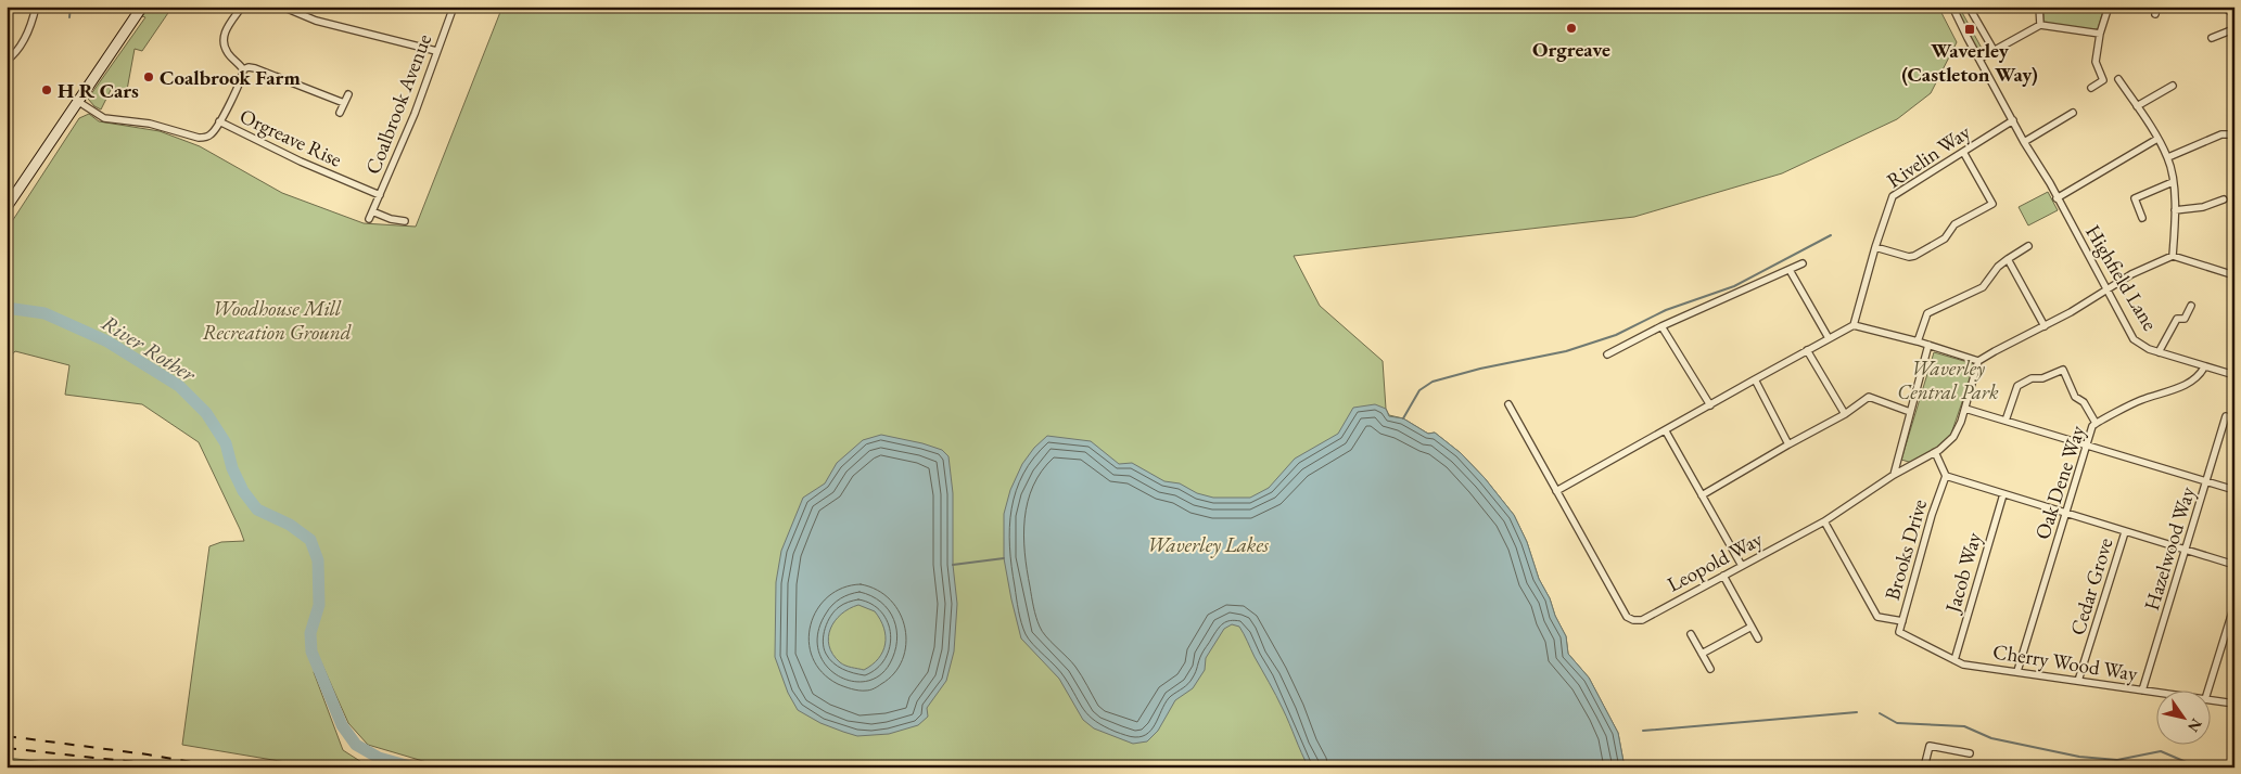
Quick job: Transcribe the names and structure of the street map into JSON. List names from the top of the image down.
{
  "streets": {
    "street": [
      "Coalbrook Avenue",
      "Orgreave Rise",
      "Rivelin Way",
      "Highfield Lane",
      "Oak Dene Way",
      "Hazelwood Way",
      "Brooks Drive",
      "Leopold Way",
      "Jacob Way",
      "Cedar Grove",
      "Cherry Wood Way"
    ]
  },
  "crossings": [
    ["Coalbrook Avenue", "Orgreave Rise"],
    ["Rivelin Way", "Highfield Lane"],
    ["Highfield Lane", "Oak Dene Way"],
    ["Oak Dene Way", "Cherry Wood Way"],
    ["Hazelwood Way", "Cherry Wood Way"],
    ["Brooks Drive", "Cherry Wood Way"],
    ["Jacob Way", "Cherry Wood Way"],
    ["Cedar Grove", "Cherry Wood Way"]
  ],
  "water": ["River Rother"],
  "parks": ["Woodhouse Mill Recreation Ground", "Waverley Central Park", "Waverley Lakes"],
  "places": {
    "other": ["Orgreave", "Coalbrook Farm", "H R Cars"],
    "transit": ["Waverley (Castleton Way)"]
  },
  "north": "bottom right"
}
